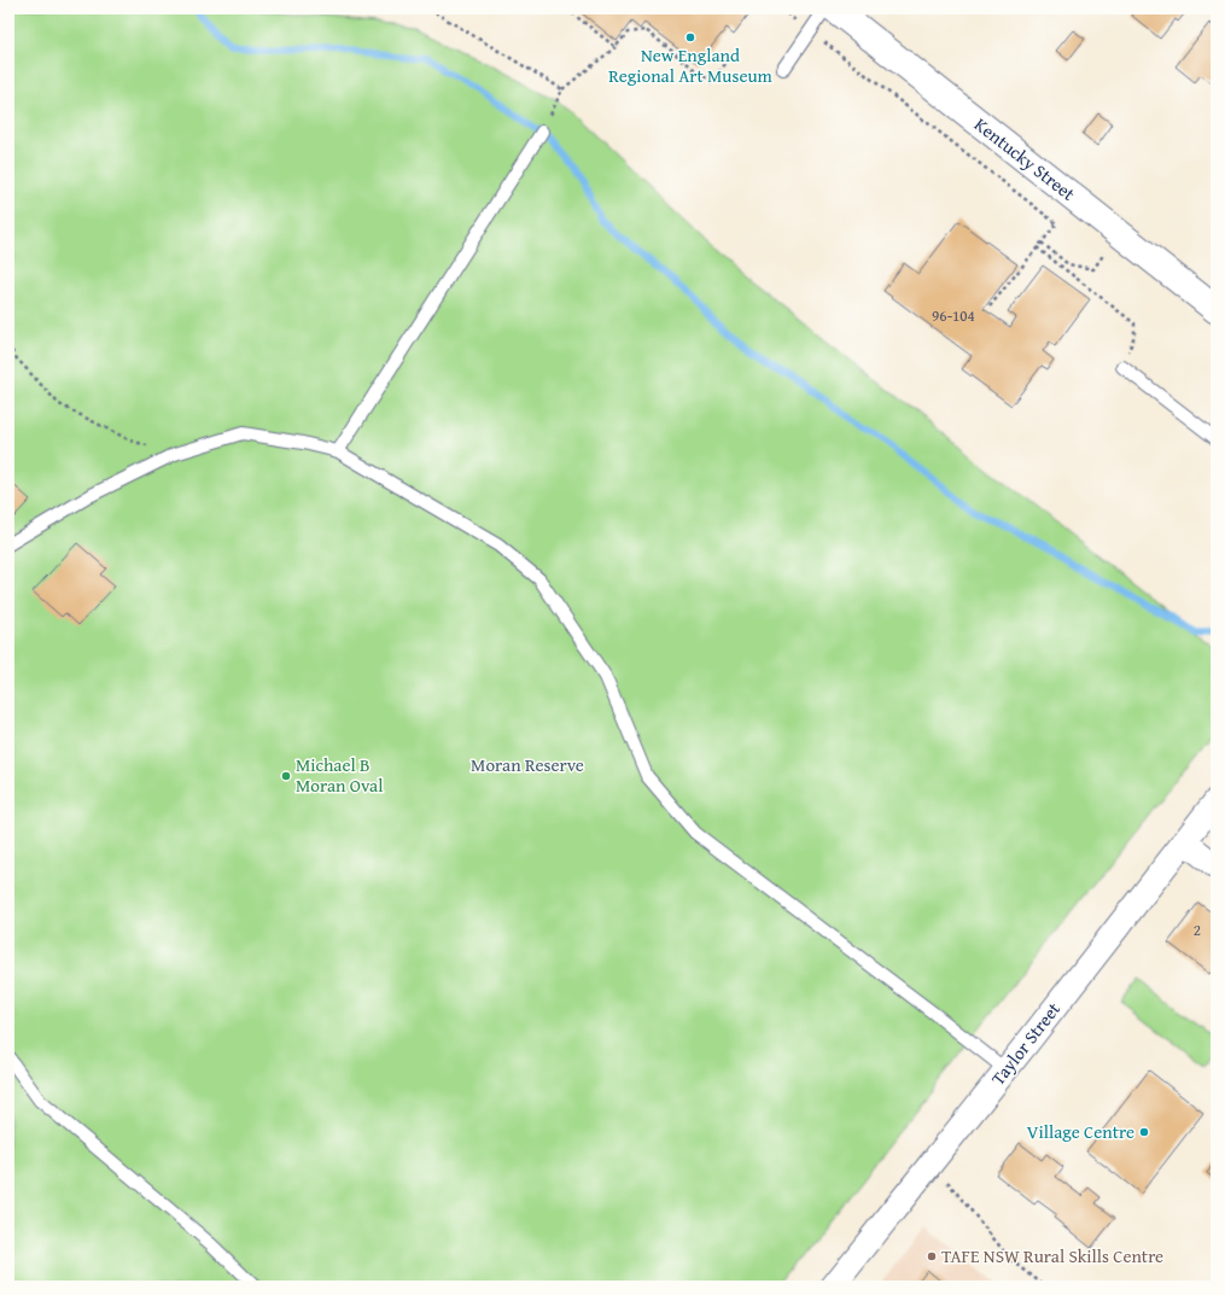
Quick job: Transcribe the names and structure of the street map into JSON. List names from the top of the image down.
{
  "streets": {
    "street": ["Kentucky Street", "Taylor Street"]
  },
  "parks": ["Moran Reserve"],
  "places": [
    "New England Regional Art Museum",
    "Michael B Moran Oval",
    "Village Centre",
    "TAFE NSW Rural Skills Centre"
  ],
  "house_numbers": ["96-104", "2"]
}
